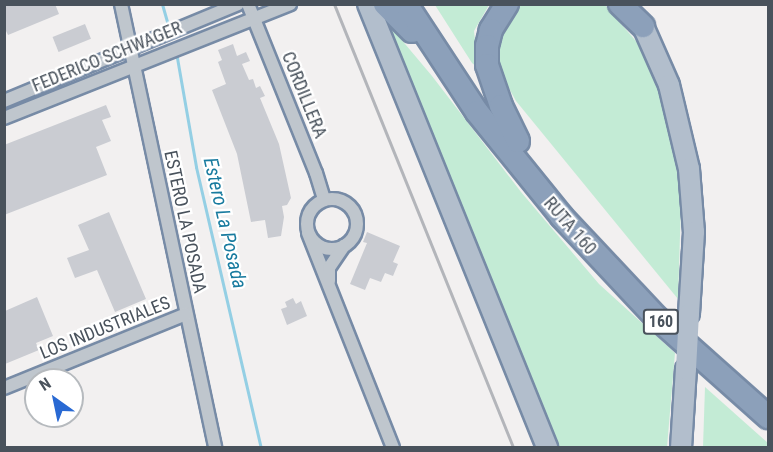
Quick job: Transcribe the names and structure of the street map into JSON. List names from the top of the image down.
{
  "streets": {
    "highway": ["RUTA 160", "160"],
    "street": [
      "FEDERICO SCHWAGER",
      "CORDILLERA",
      "ESTERO LA POSADA",
      "LOS INDUSTRIALES"
    ]
  },
  "crossings": [
    ["FEDERICO SCHWAGER", "CORDILLERA"],
    ["FEDERICO SCHWAGER", "ESTERO LA POSADA"],
    ["ESTERO LA POSADA", "LOS INDUSTRIALES"]
  ],
  "water": ["Estero La Posada"],
  "north": "top left"
}
